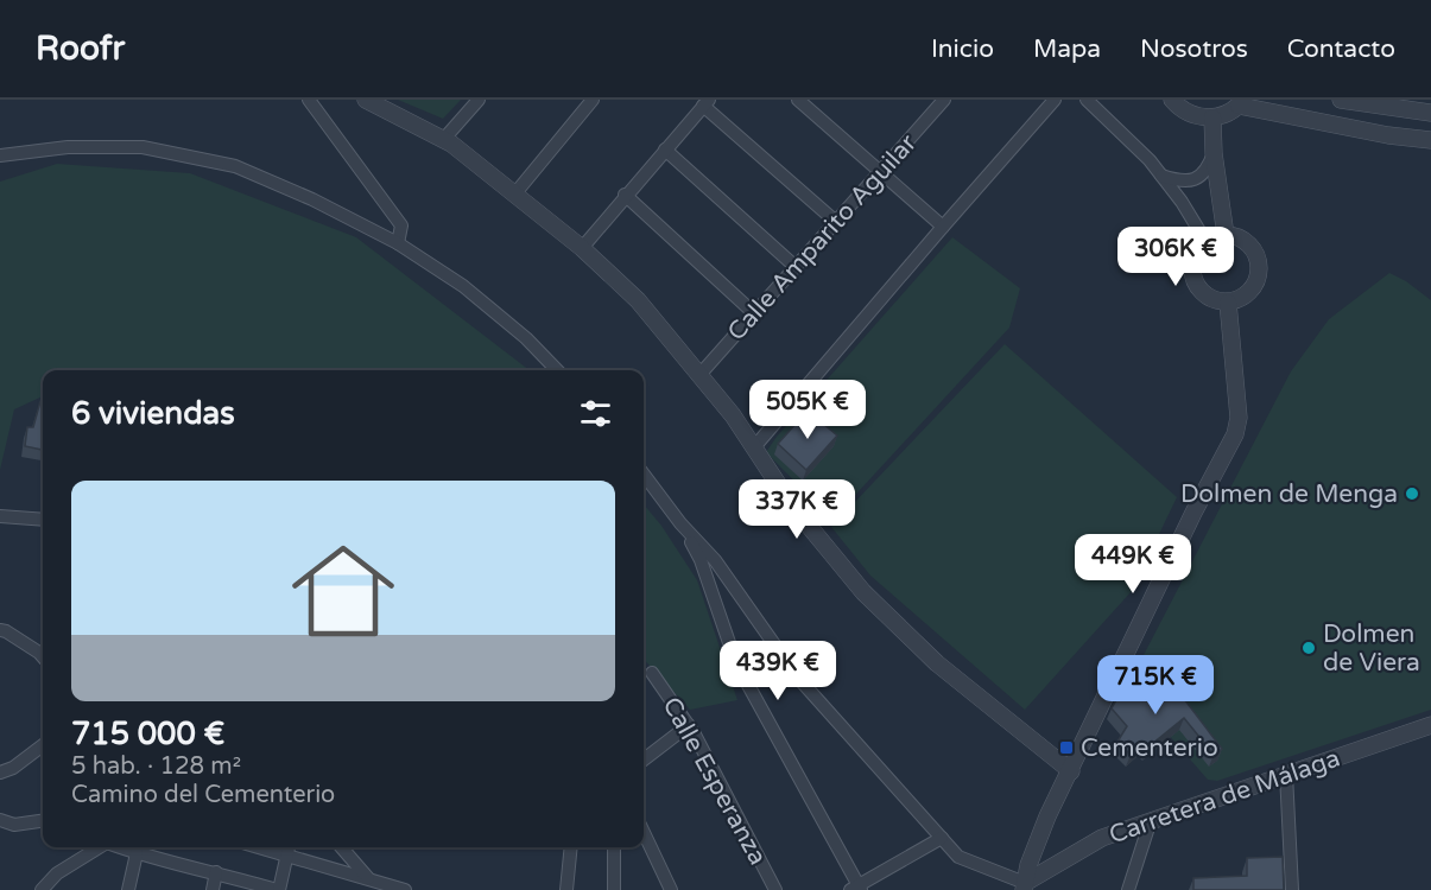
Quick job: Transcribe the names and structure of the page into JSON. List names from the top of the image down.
{
  "streets": {
    "street": ["Calle Amparito Aguilar", "Calle Esperanza", "Carretera de Málaga"]
  },
  "places": {
    "other": ["Dolmen de Menga", "Dolmen de Viera"],
    "transit": ["Cementerio"]
  },
  "page": {
    "header": "Roofr",
    "nav": [
      "Inicio",
      "Mapa",
      "Nosotros",
      "Contacto"
    ],
    "price": [
      "306K €",
      "505K €",
      "337K €",
      "449K €",
      "439K €",
      "715K €"
    ],
    "heading": "6 viviendas",
    "list": [
      {
        "name": "715 000 €",
        "note": "5 hab. · 128 m² · Camino del Cementerio"
      }
    ]
  }
}
